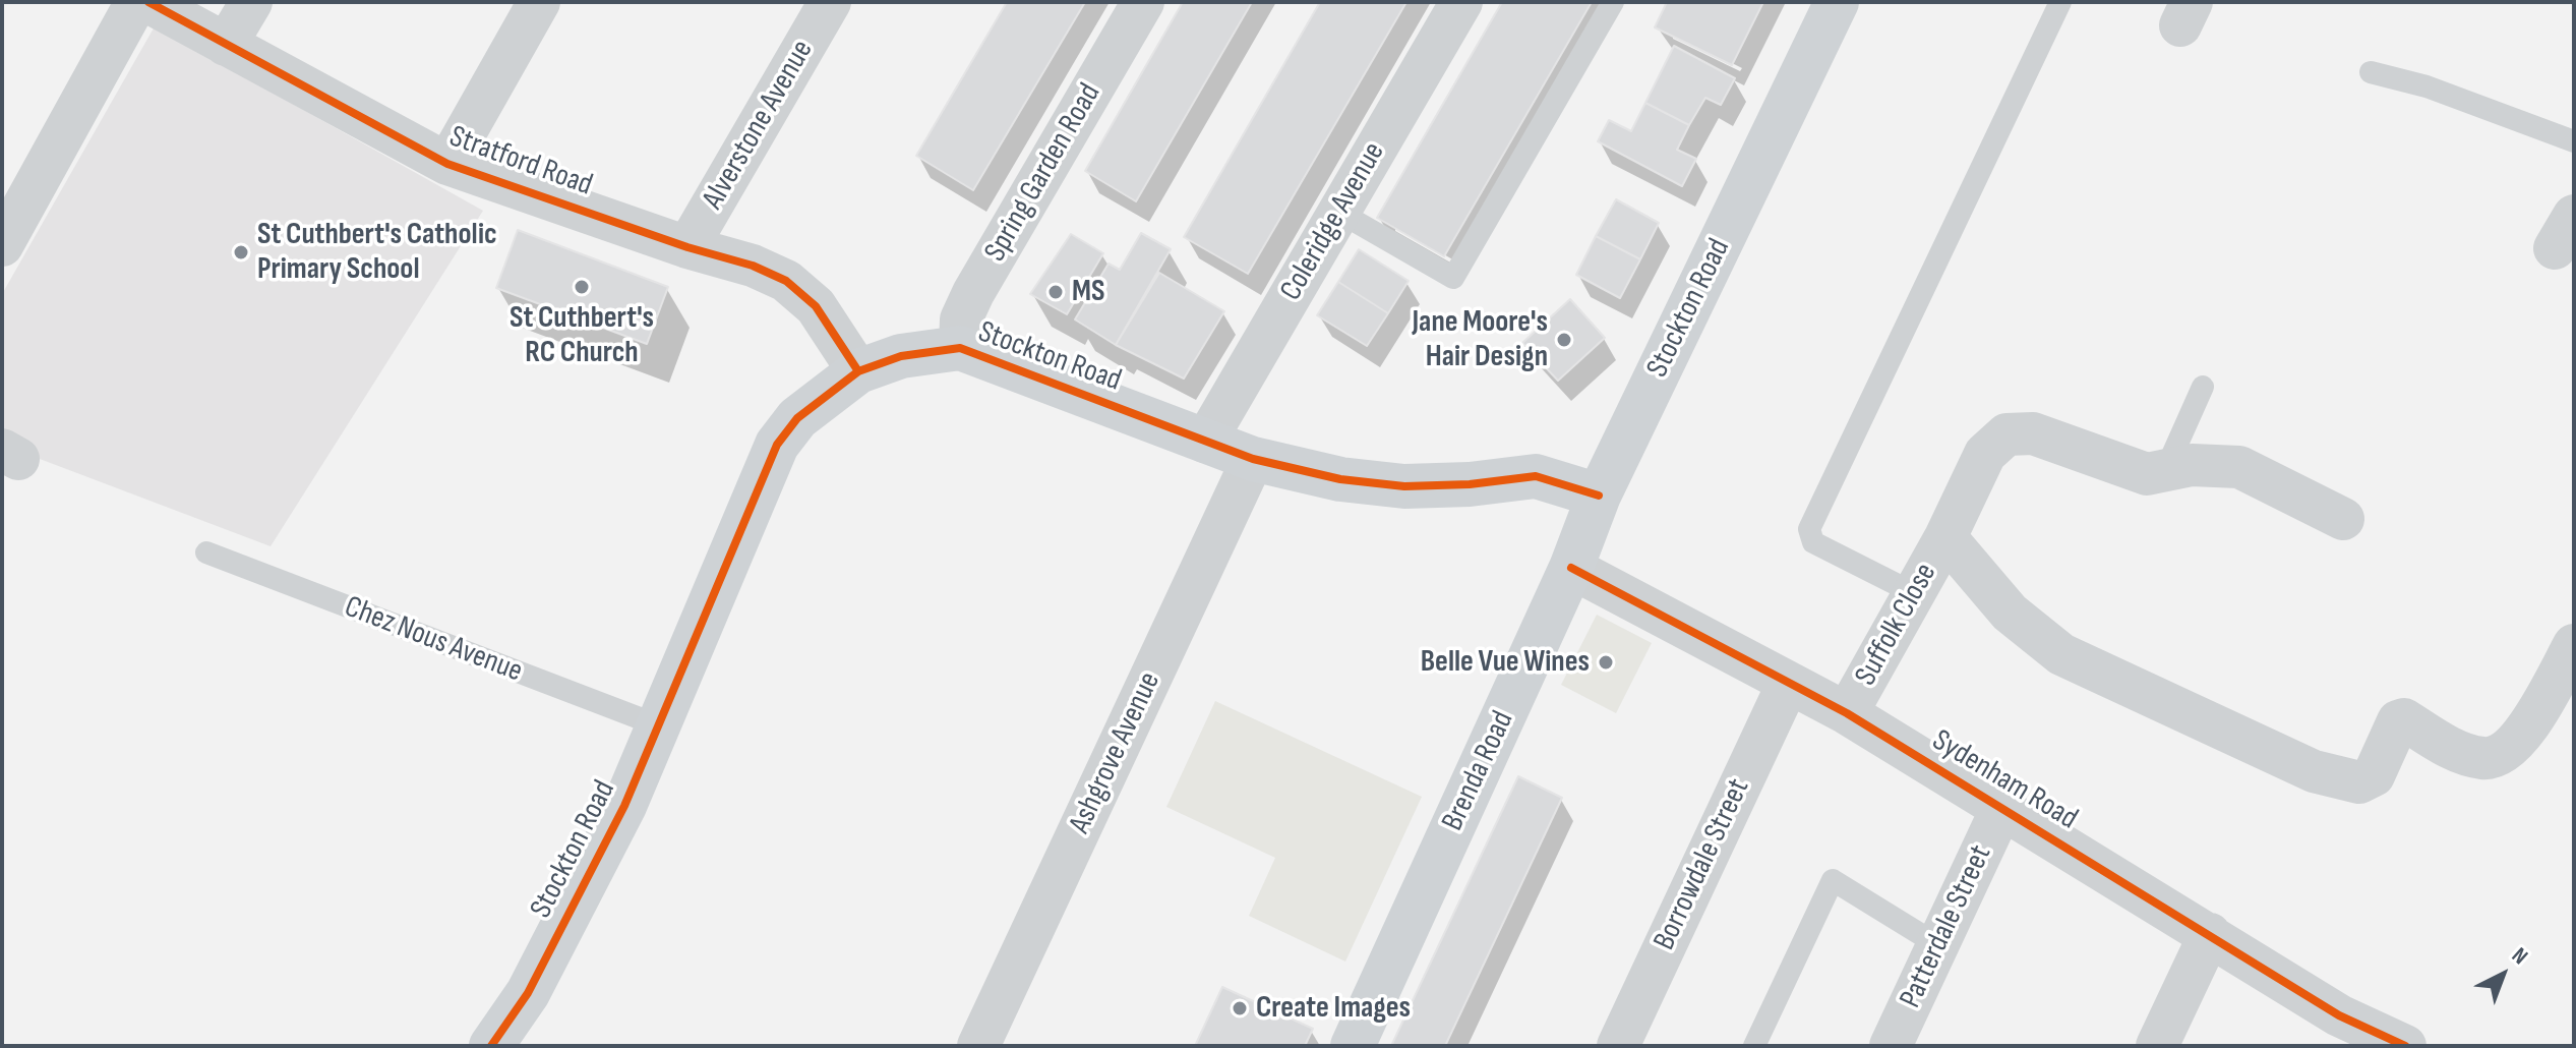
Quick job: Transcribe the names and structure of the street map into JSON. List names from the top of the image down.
{
  "streets": {
    "street": [
      "Alverstone Avenue",
      "Stratford Road",
      "Spring Garden Road",
      "Coleridge Avenue",
      "Stockton Road",
      "Suffolk Close",
      "Ashgrove Avenue",
      "Brenda Road",
      "Sydenham Road",
      "Borrowdale Street",
      "Patterdale Street"
    ],
    "lane": ["Chez Nous Avenue"]
  },
  "crossings": [
    ["Alverstone Avenue", "Stratford Road"],
    ["Stratford Road", "Stockton Road"],
    ["Spring Garden Road", "Stockton Road"],
    ["Coleridge Avenue", "Stockton Road"],
    ["Stockton Road", "Chez Nous Avenue"],
    ["Stockton Road", "Ashgrove Avenue"],
    ["Stockton Road", "Brenda Road"],
    ["Suffolk Close", "Sydenham Road"],
    ["Brenda Road", "Sydenham Road"],
    ["Sydenham Road", "Borrowdale Street"],
    ["Sydenham Road", "Patterdale Street"]
  ],
  "places": [
    "St Cuthbert's Catholic Primary School",
    "St Cuthbert's RC Church",
    "MS",
    "Jane Moore's Hair Design",
    "Belle Vue Wines",
    "Create Images"
  ],
  "north": "top right"
}
